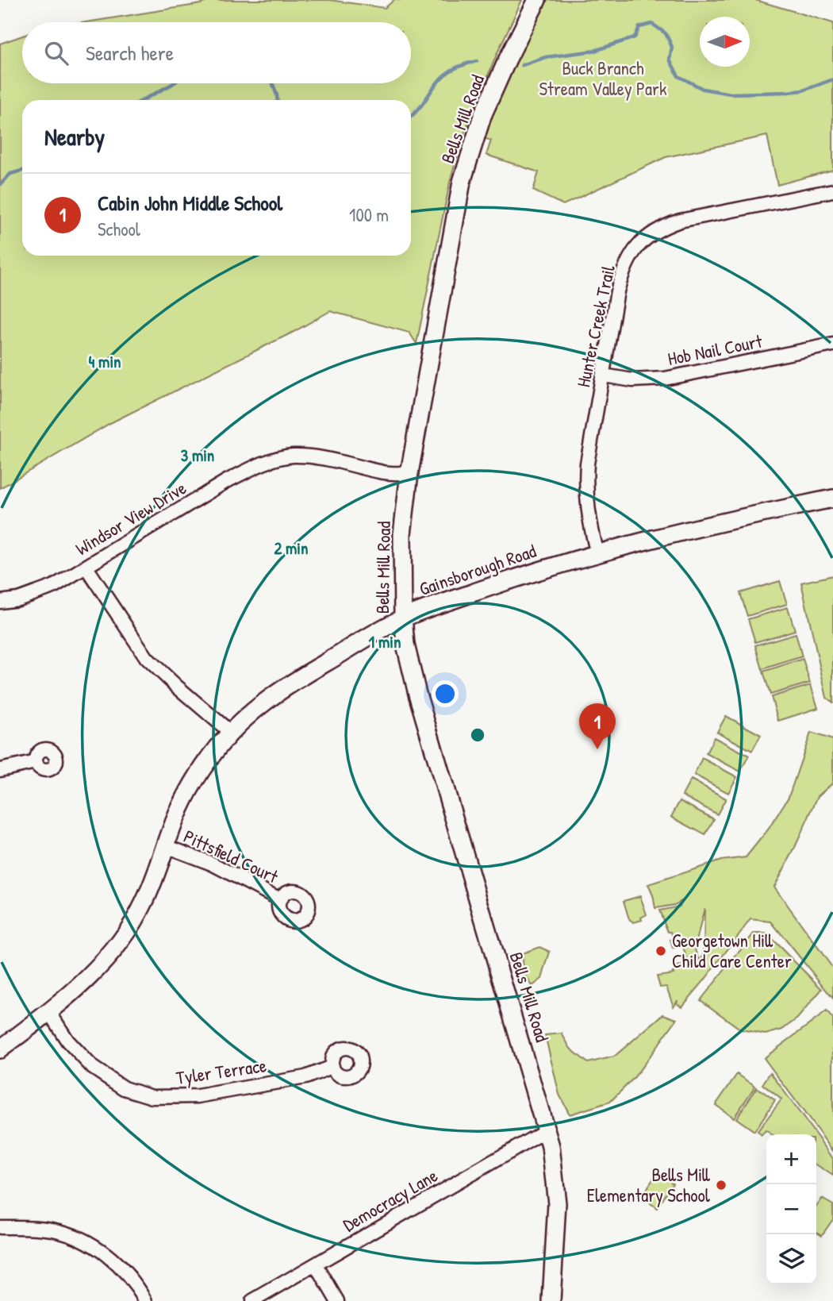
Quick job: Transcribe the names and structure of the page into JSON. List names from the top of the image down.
{
  "streets": {
    "street": [
      "Bells Mill Road",
      "Hunter Creek Trail",
      "Hob Nail Court",
      "Windsor View Drive",
      "Gainsborough Road",
      "Pittsfield Court",
      "Tyler Terrace",
      "Democracy Lane"
    ]
  },
  "crossings": [
    ["Bells Mill Road", "Windsor View Drive"],
    ["Bells Mill Road", "Gainsborough Road"],
    ["Bells Mill Road", "Democracy Lane"],
    ["Hunter Creek Trail", "Hob Nail Court"],
    ["Hunter Creek Trail", "Gainsborough Road"],
    ["Gainsborough Road", "Pittsfield Court"],
    ["Gainsborough Road", "Tyler Terrace"]
  ],
  "parks": ["Buck Branch Stream Valley Park"],
  "places": ["Georgetown Hill Child Care Center", "Bells Mill Elementary School"],
  "north": "right",
  "page": {
    "search": "Search here",
    "heading": "Nearby",
    "list": [
      {
        "mark": "1",
        "name": "Cabin John Middle School",
        "note": "School",
        "value": "100 m"
      }
    ],
    "pins": "1",
    "map_buttons": ["+", "−"]
  },
  "rings": [
    "4 min",
    "3 min",
    "2 min",
    "1 min"
  ]
}
